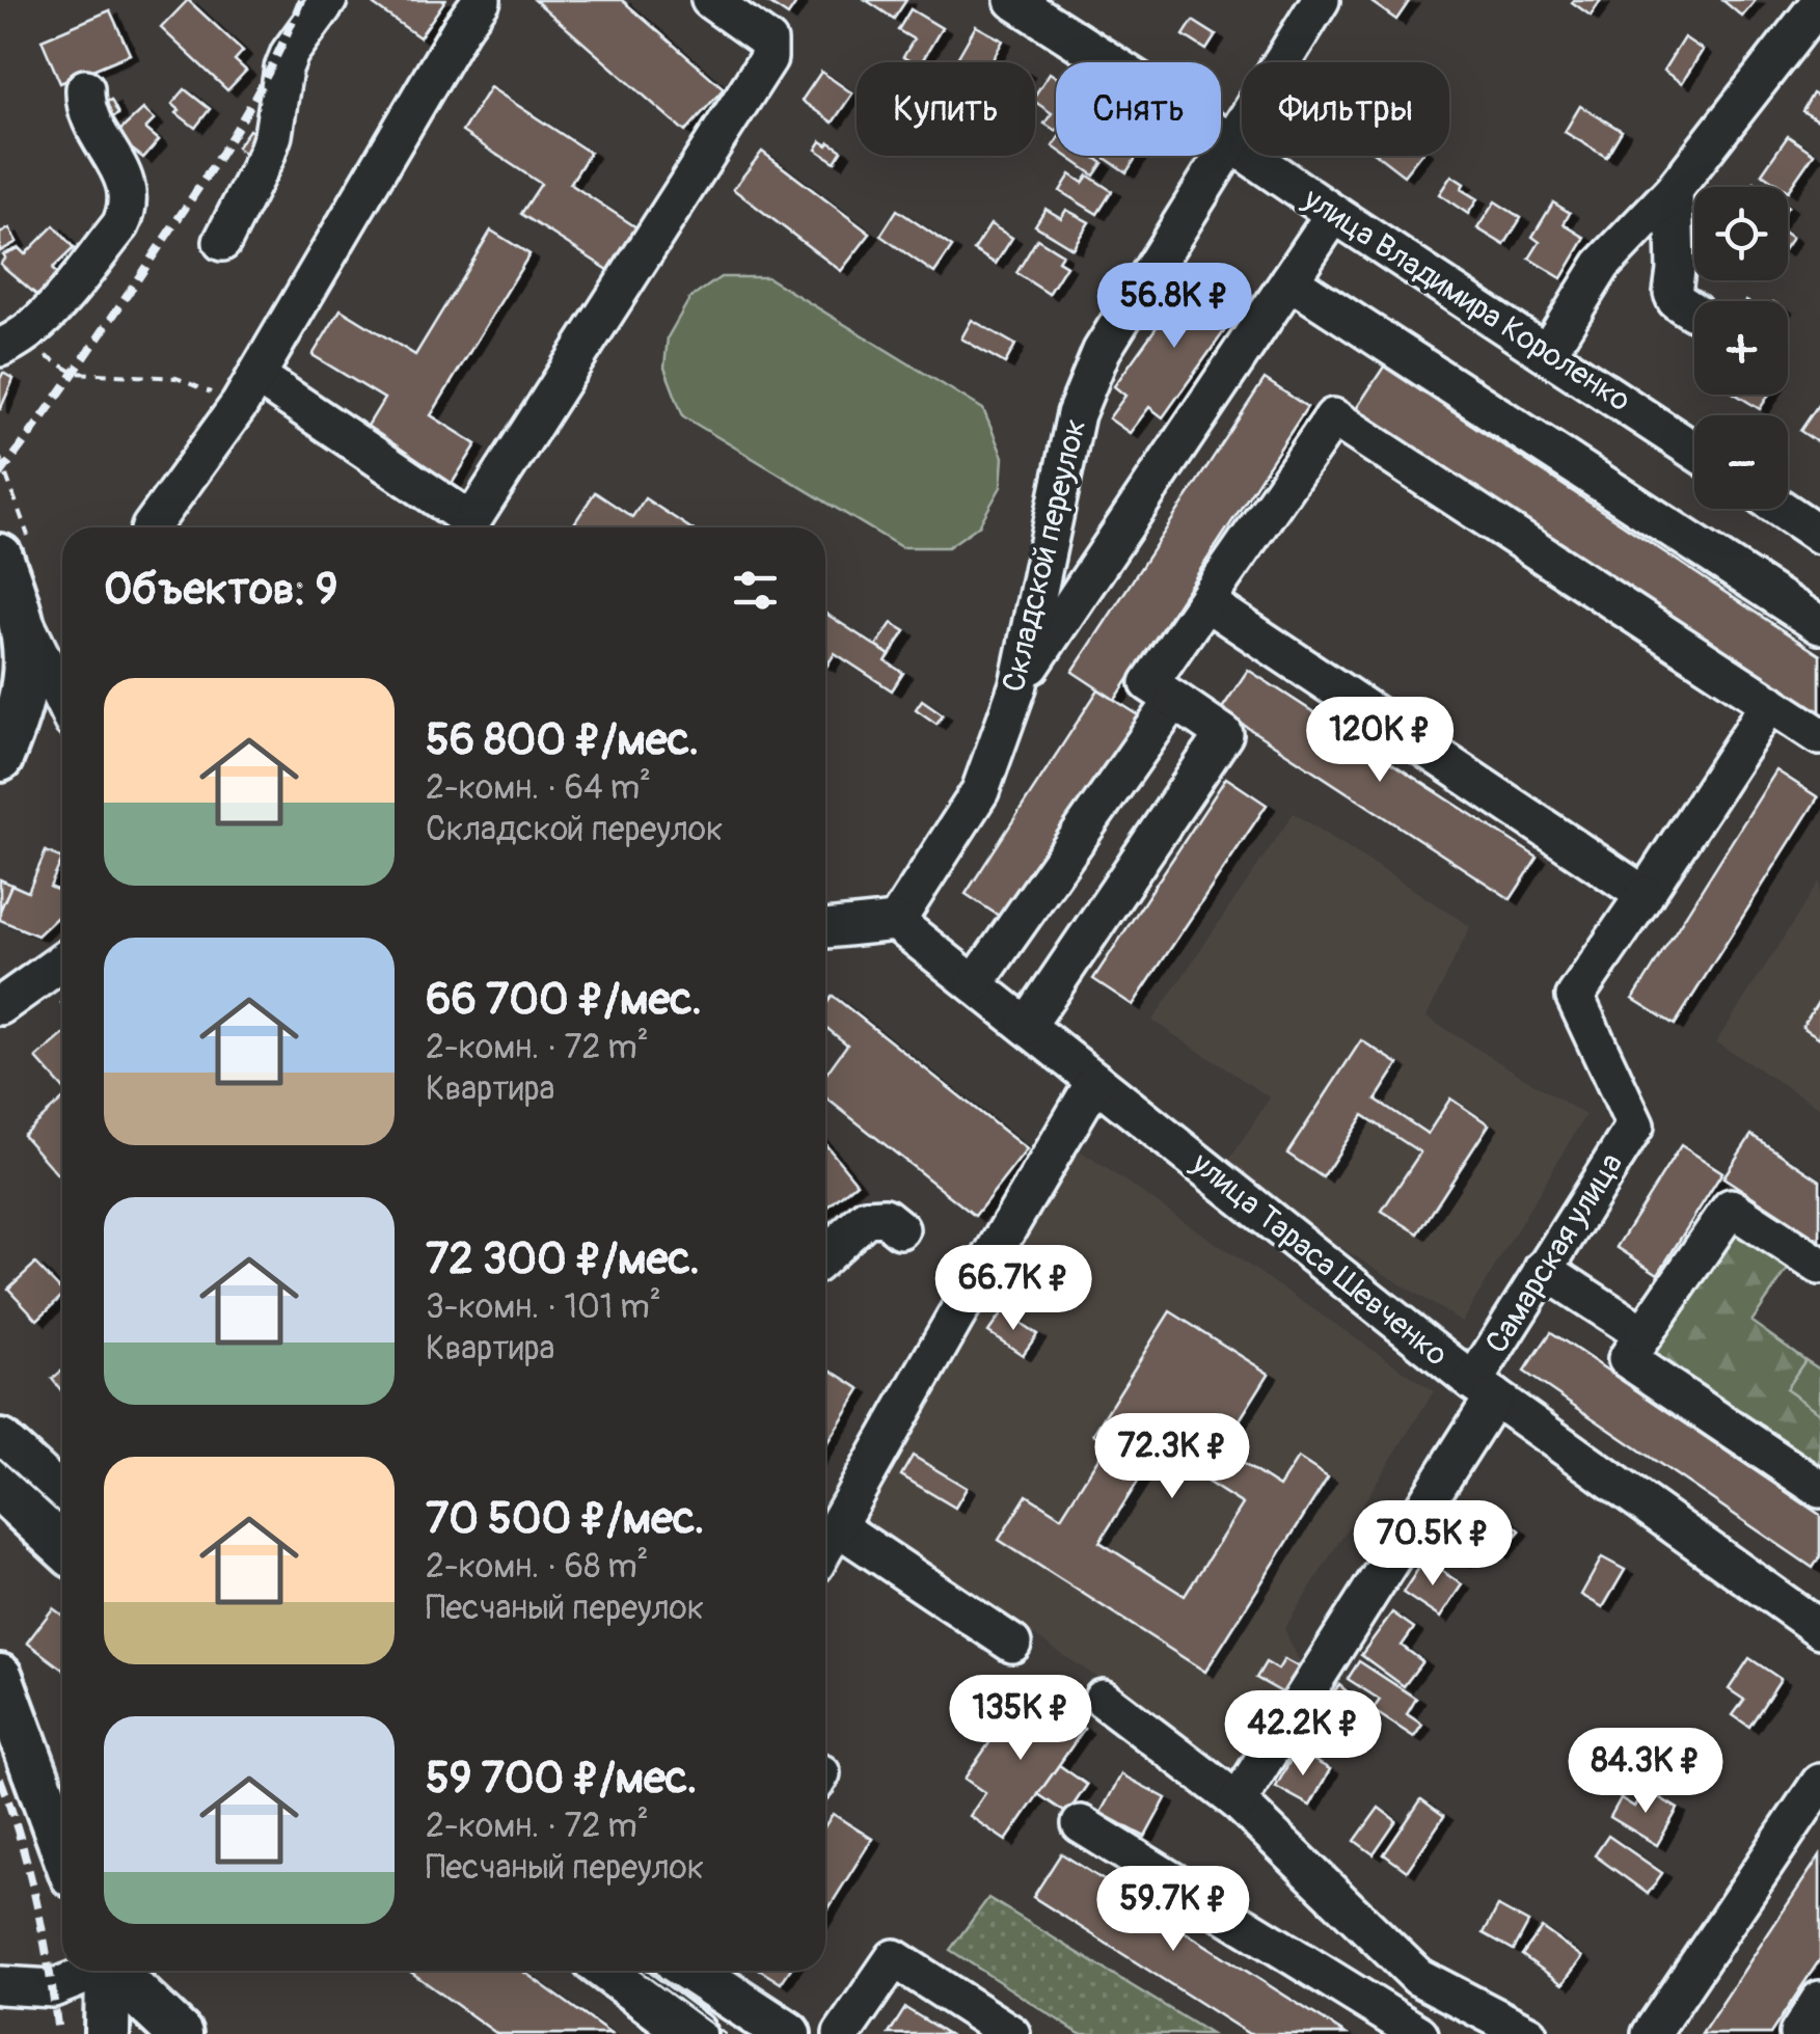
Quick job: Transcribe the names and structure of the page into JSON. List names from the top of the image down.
{
  "streets": {
    "street": [
      "улица Владимира Короленко",
      "Складской переулок",
      "Самарская улица",
      "улица Тараса Шевченко"
    ]
  },
  "crossings": [
    ["улица Владимира Короленко", "Складской переулок"],
    ["Складской переулок", "улица Тараса Шевченко"],
    ["Самарская улица", "улица Тараса Шевченко"]
  ],
  "page": {
    "chip": ["Купить", "Снять", "Фильтры"],
    "map_buttons": ["+", "−"],
    "price": [
      "56.8K ₽",
      "120K ₽",
      "66.7K ₽",
      "72.3K ₽",
      "70.5K ₽",
      "135K ₽",
      "42.2K ₽",
      "84.3K ₽",
      "59.7K ₽"
    ],
    "heading": "Объектов: 9",
    "list": [
      {
        "name": "56 800 ₽/мес.",
        "note": "2-комн. · 64 m² · Складской переулок"
      },
      {
        "name": "66 700 ₽/мес.",
        "note": "2-комн. · 72 m² · Квартира"
      },
      {
        "name": "72 300 ₽/мес.",
        "note": "3-комн. · 101 m² · Квартира"
      },
      {
        "name": "70 500 ₽/мес.",
        "note": "2-комн. · 68 m² · Песчаный переулок"
      },
      {
        "name": "59 700 ₽/мес.",
        "note": "2-комн. · 72 m² · Песчаный переулок"
      }
    ]
  }
}
